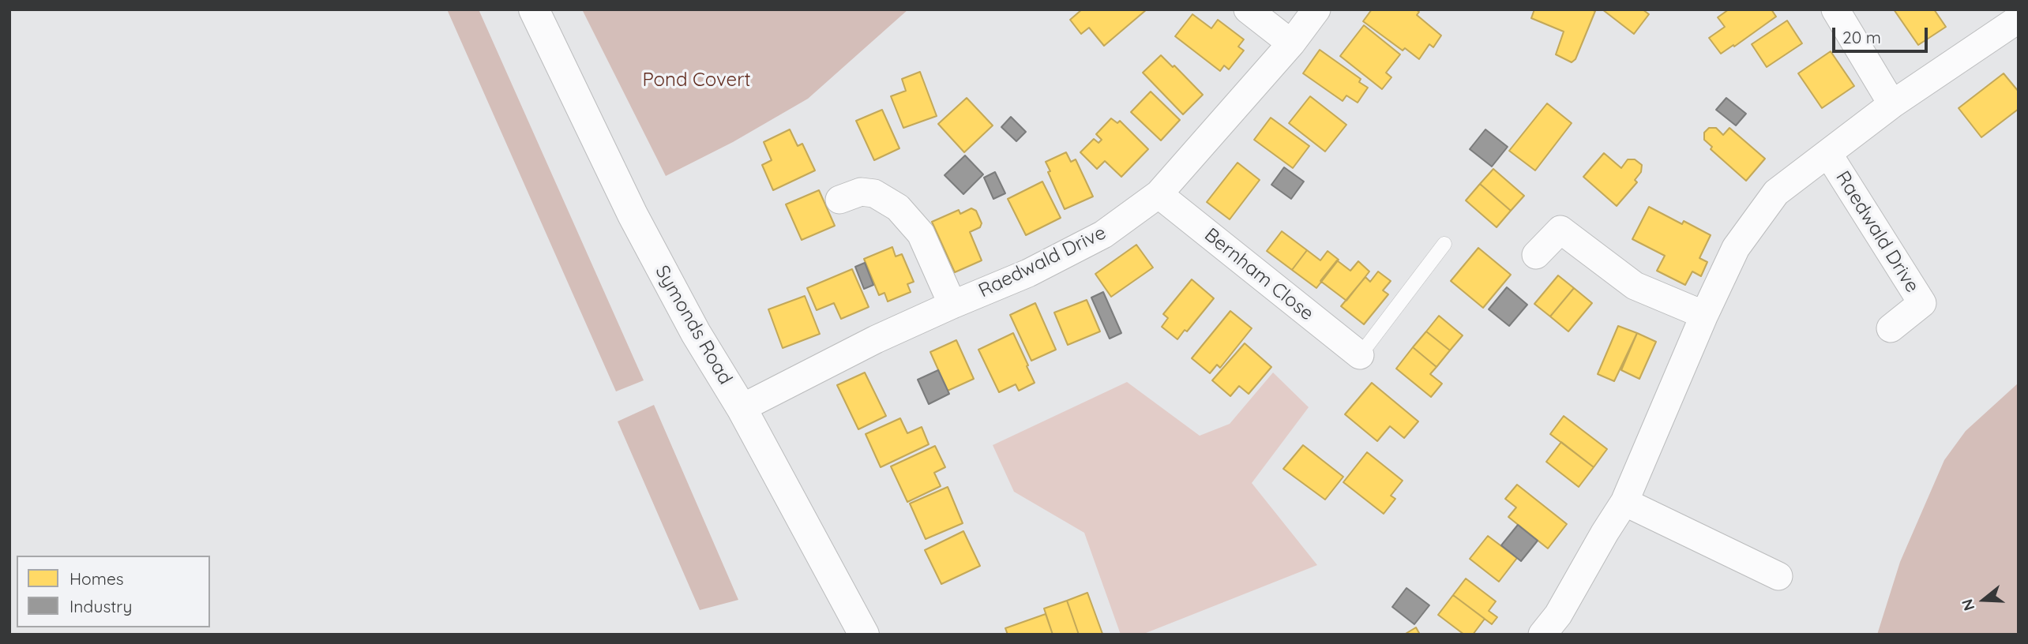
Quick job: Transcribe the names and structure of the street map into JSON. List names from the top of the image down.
{
  "streets": {
    "street": ["Raedwald Drive", "Bernham Close", "Symonds Road"]
  },
  "crossings": [
    ["Raedwald Drive", "Bernham Close"],
    ["Raedwald Drive", "Symonds Road"]
  ],
  "parks": ["Pond Covert"],
  "legend": ["Homes", "Industry"],
  "scale_bar": "20 m",
  "north": "left"
}
